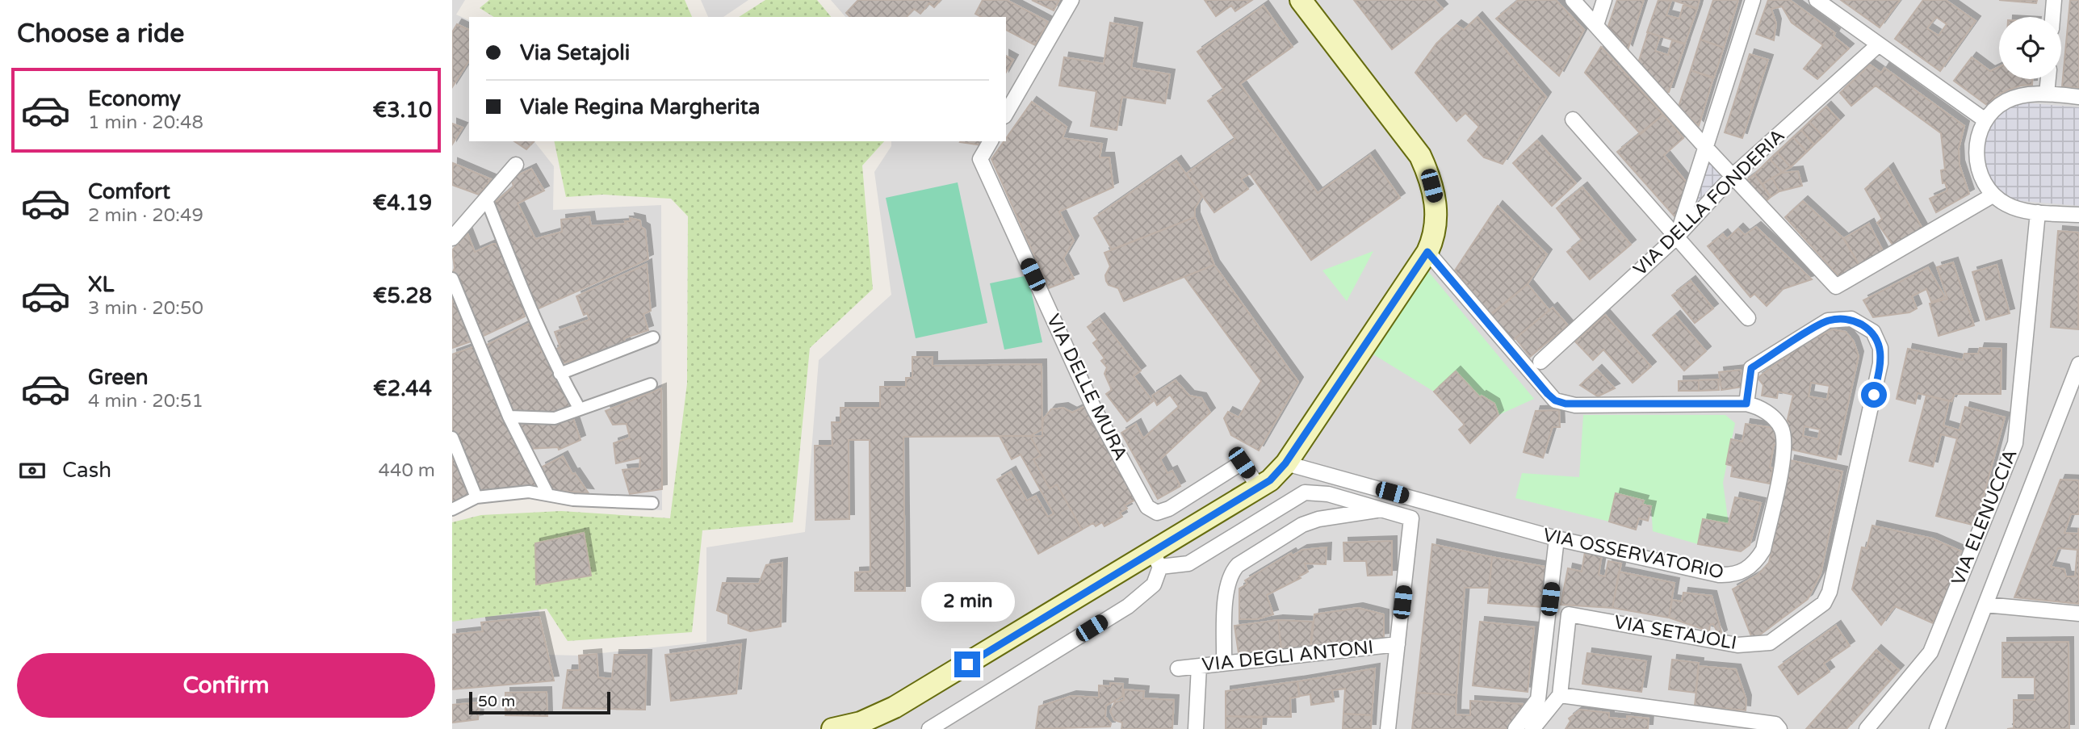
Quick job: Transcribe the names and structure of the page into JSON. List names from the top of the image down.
{
  "streets": {
    "street": [
      "VIA DELLA FONDERIA",
      "VIA DELLE MURA",
      "VIA ELENUCCIA",
      "VIA OSSERVATORIO",
      "VIA SETAJOLI",
      "VIA DEGLI ANTONI"
    ]
  },
  "crossings": [
    ["VIA OSSERVATORIO", "VIA SETAJOLI"]
  ],
  "scale_bar": "50 m",
  "page": {
    "heading": "Choose a ride",
    "banner": ["Via Setajoli", "Viale Regina Margherita"],
    "list": [
      {
        "name": "Economy",
        "note": "1 min · 20:48",
        "value": "€3.10"
      },
      {
        "name": "Comfort",
        "note": "2 min · 20:49",
        "value": "€4.19"
      },
      {
        "name": "XL",
        "note": "3 min · 20:50",
        "value": "€5.28"
      },
      {
        "name": "Green",
        "note": "4 min · 20:51",
        "value": "€2.44"
      }
    ],
    "pay": ["Cash", "440 m"],
    "bubble": "2 min",
    "buttons": "Confirm",
    "scale": "50 m"
  }
}
